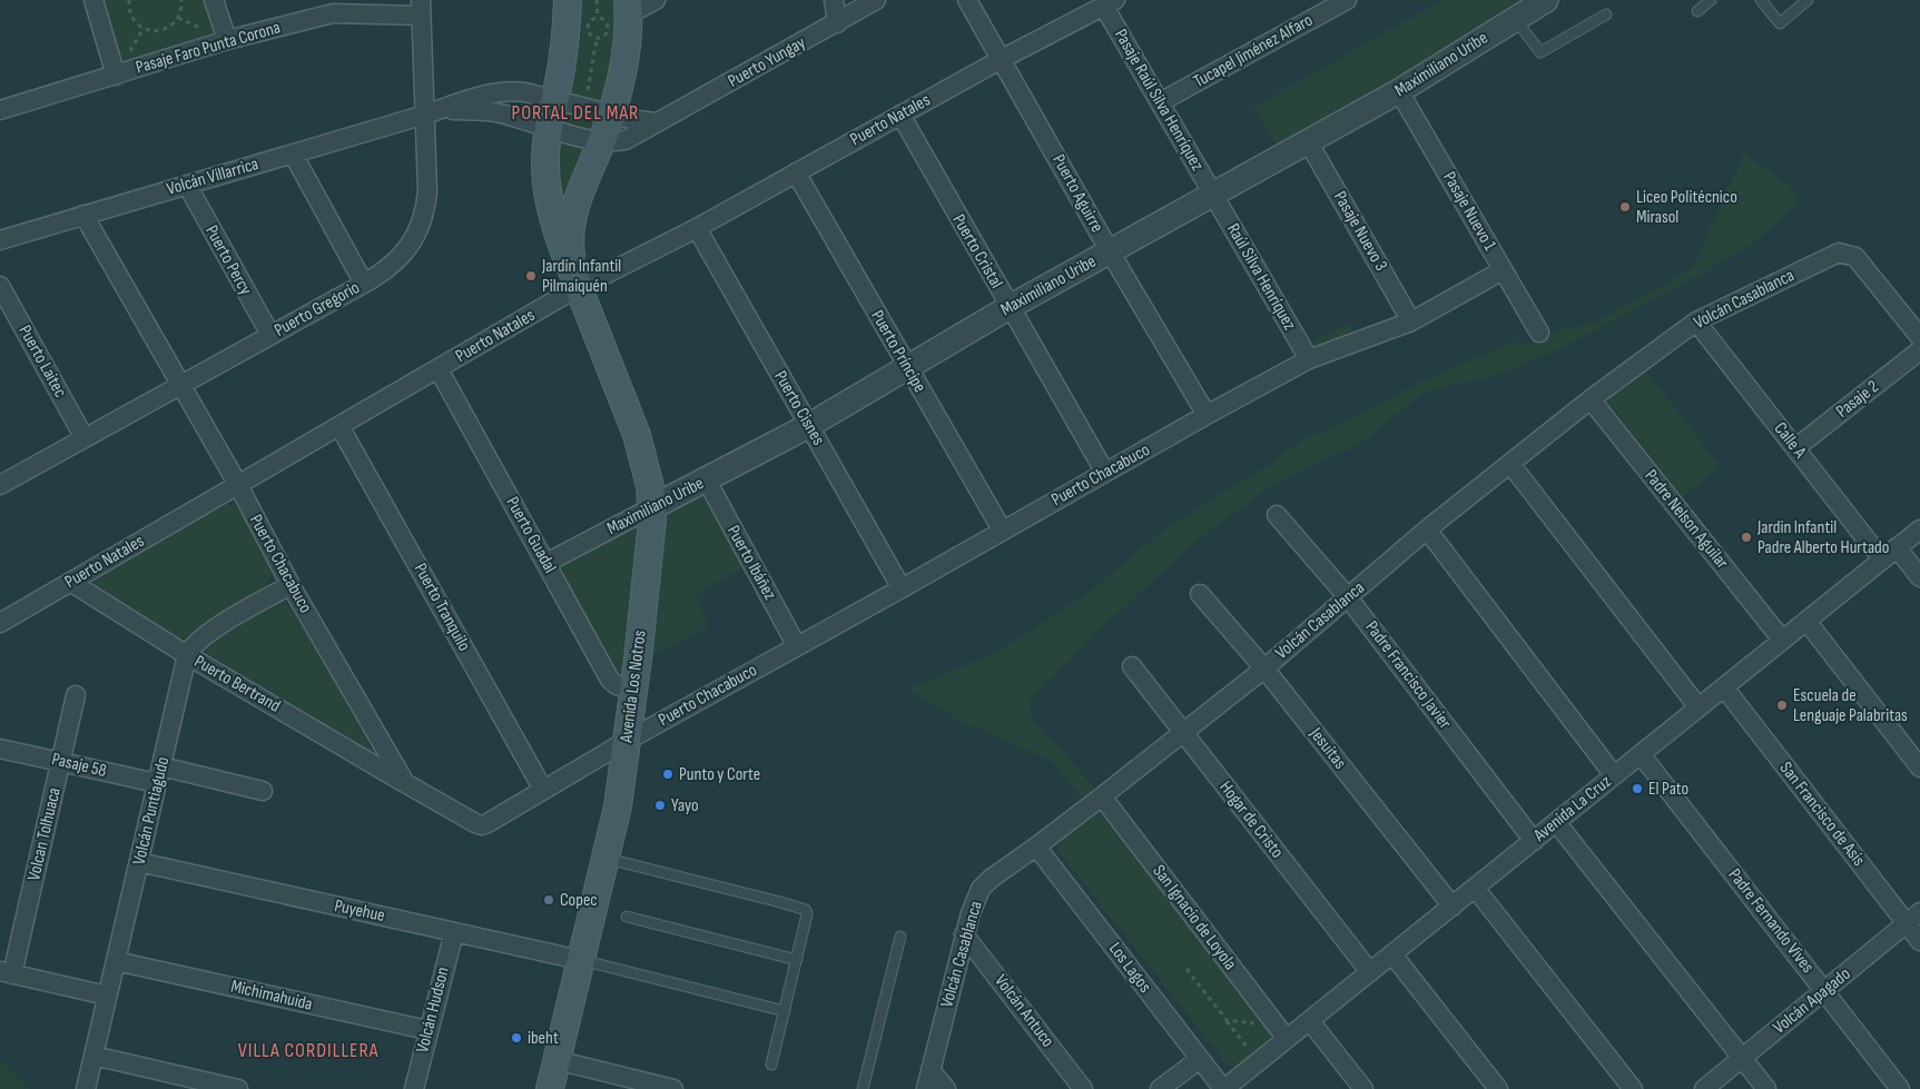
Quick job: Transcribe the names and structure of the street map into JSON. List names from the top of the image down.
{
  "streets": {
    "main road": ["Avenida Los Notros"],
    "street": [
      "Pasaje Faro Punta Corona",
      "Tucapel Jiménez Alfaro",
      "Puerto Yungay",
      "Maximiliano Uribe",
      "Pasaje Raúl Silva Henríquez",
      "Puerto Natales",
      "Volcán Villarrica",
      "Puerto Aguirre",
      "Pasaje Nuevo 1",
      "Pasaje Nuevo 3",
      "Puerto Cristal",
      "Puerto Percy",
      "Raúl Silva Henríquez",
      "Volcán Casablanca",
      "Puerto Gregorio",
      "Puerto Príncipe",
      "Puerto Laitec",
      "Pasaje 2",
      "Puerto Cisnes",
      "Calle A",
      "Puerto Chacabuco",
      "Padre Nelson Aguilar",
      "Puerto Guadal",
      "Puerto Ibáñez",
      "Puerto Tranquilo",
      "Padre Francisco Javier",
      "Puerto Bertrand",
      "Jesuitas",
      "Pasaje 58",
      "Avenida La Cruz",
      "Volcán Puntiagudo",
      "San Francisco de Asís",
      "Hogar de Cristo",
      "Volcan Tolhuaca",
      "Puyehue",
      "San Ignacio de Loyola",
      "Padre Fernando Vives",
      "Los Lagos",
      "Michimahuida",
      "Volcán Apagado",
      "Volcán Hudson",
      "Volcán Antuco"
    ]
  },
  "crossings": [
    ["Pasaje Faro Punta Corona", "Puerto Gregorio"],
    ["Tucapel Jiménez Alfaro", "Pasaje Raúl Silva Henríquez"],
    ["Puerto Yungay", "Volcán Villarrica"],
    ["Puerto Yungay", "Avenida Los Notros"],
    ["Maximiliano Uribe", "Pasaje Raúl Silva Henríquez"],
    ["Maximiliano Uribe", "Puerto Aguirre"],
    ["Maximiliano Uribe", "Pasaje Nuevo 1"],
    ["Maximiliano Uribe", "Pasaje Nuevo 3"],
    ["Maximiliano Uribe", "Puerto Cristal"],
    ["Maximiliano Uribe", "Raúl Silva Henríquez"],
    ["Maximiliano Uribe", "Puerto Príncipe"],
    ["Maximiliano Uribe", "Puerto Cisnes"],
    ["Maximiliano Uribe", "Puerto Guadal"],
    ["Maximiliano Uribe", "Puerto Ibáñez"],
    ["Maximiliano Uribe", "Avenida Los Notros"],
    ["Pasaje Raúl Silva Henríquez", "Puerto Natales"],
    ["Pasaje Raúl Silva Henríquez", "Raúl Silva Henríquez"],
    ["Puerto Natales", "Puerto Aguirre"],
    ["Puerto Natales", "Puerto Cristal"],
    ["Puerto Natales", "Puerto Príncipe"],
    ["Puerto Natales", "Puerto Cisnes"],
    ["Puerto Natales", "Puerto Chacabuco"],
    ["Puerto Natales", "Puerto Guadal"],
    ["Puerto Natales", "Puerto Tranquilo"],
    ["Puerto Natales", "Puerto Bertrand"],
    ["Puerto Natales", "Avenida Los Notros"],
    ["Volcán Villarrica", "Puerto Percy"],
    ["Volcán Villarrica", "Puerto Gregorio"],
    ["Volcán Villarrica", "Puerto Chacabuco"],
    ["Volcán Villarrica", "Avenida Los Notros"],
    ["Puerto Aguirre", "Puerto Chacabuco"],
    ["Pasaje Nuevo 1", "Puerto Chacabuco"],
    ["Pasaje Nuevo 3", "Puerto Chacabuco"],
    ["Puerto Cristal", "Puerto Chacabuco"],
    ["Puerto Percy", "Puerto Gregorio"],
    ["Raúl Silva Henríquez", "Puerto Chacabuco"],
    ["Volcán Casablanca", "Calle A"],
    ["Volcán Casablanca", "Padre Nelson Aguilar"],
    ["Volcán Casablanca", "Padre Francisco Javier"],
    ["Volcán Casablanca", "Jesuitas"],
    ["Volcán Casablanca", "Hogar de Cristo"],
    ["Volcán Casablanca", "San Ignacio de Loyola"],
    ["Volcán Casablanca", "Los Lagos"],
    ["Volcán Casablanca", "Volcán Antuco"],
    ["Puerto Gregorio", "Puerto Laitec"],
    ["Puerto Gregorio", "Puerto Chacabuco"],
    ["Puerto Príncipe", "Puerto Chacabuco"],
    ["Pasaje 2", "Calle A"],
    ["Puerto Cisnes", "Puerto Chacabuco"],
    ["Calle A", "Avenida La Cruz"],
    ["Puerto Chacabuco", "Puerto Ibáñez"],
    ["Puerto Chacabuco", "Puerto Tranquilo"],
    ["Puerto Chacabuco", "Puerto Bertrand"],
    ["Puerto Chacabuco", "Avenida Los Notros"],
    ["Padre Nelson Aguilar", "Avenida La Cruz"],
    ["Puerto Guadal", "Avenida Los Notros"],
    ["Padre Francisco Javier", "Avenida La Cruz"],
    ["Puerto Bertrand", "Volcán Puntiagudo"],
    ["Avenida Los Notros", "Puyehue"],
    ["Jesuitas", "Avenida La Cruz"],
    ["Pasaje 58", "Volcán Puntiagudo"],
    ["Pasaje 58", "Volcan Tolhuaca"],
    ["Avenida La Cruz", "San Francisco de Asís"],
    ["Avenida La Cruz", "Hogar de Cristo"],
    ["Avenida La Cruz", "San Ignacio de Loyola"],
    ["Avenida La Cruz", "Padre Fernando Vives"],
    ["Avenida La Cruz", "Los Lagos"],
    ["Volcán Puntiagudo", "Puyehue"],
    ["Volcán Puntiagudo", "Michimahuida"],
    ["San Francisco de Asís", "Volcán Apagado"],
    ["Puyehue", "Volcán Hudson"],
    ["Padre Fernando Vives", "Volcán Apagado"],
    ["Michimahuida", "Volcán Hudson"]
  ],
  "districts": ["PORTAL DEL MAR", "VILLA CORDILLERA"],
  "places": [
    "Liceo Politécnico Mirasol",
    "Jardín Infantil Pilmaiquén",
    "Jardin Infantil Padre Alberto Hurtado",
    "Escuela de Lenguaje Palabritas",
    "Punto y Corte",
    "El Pato",
    "Yayo",
    "Copec",
    "ibeht"
  ]
}
